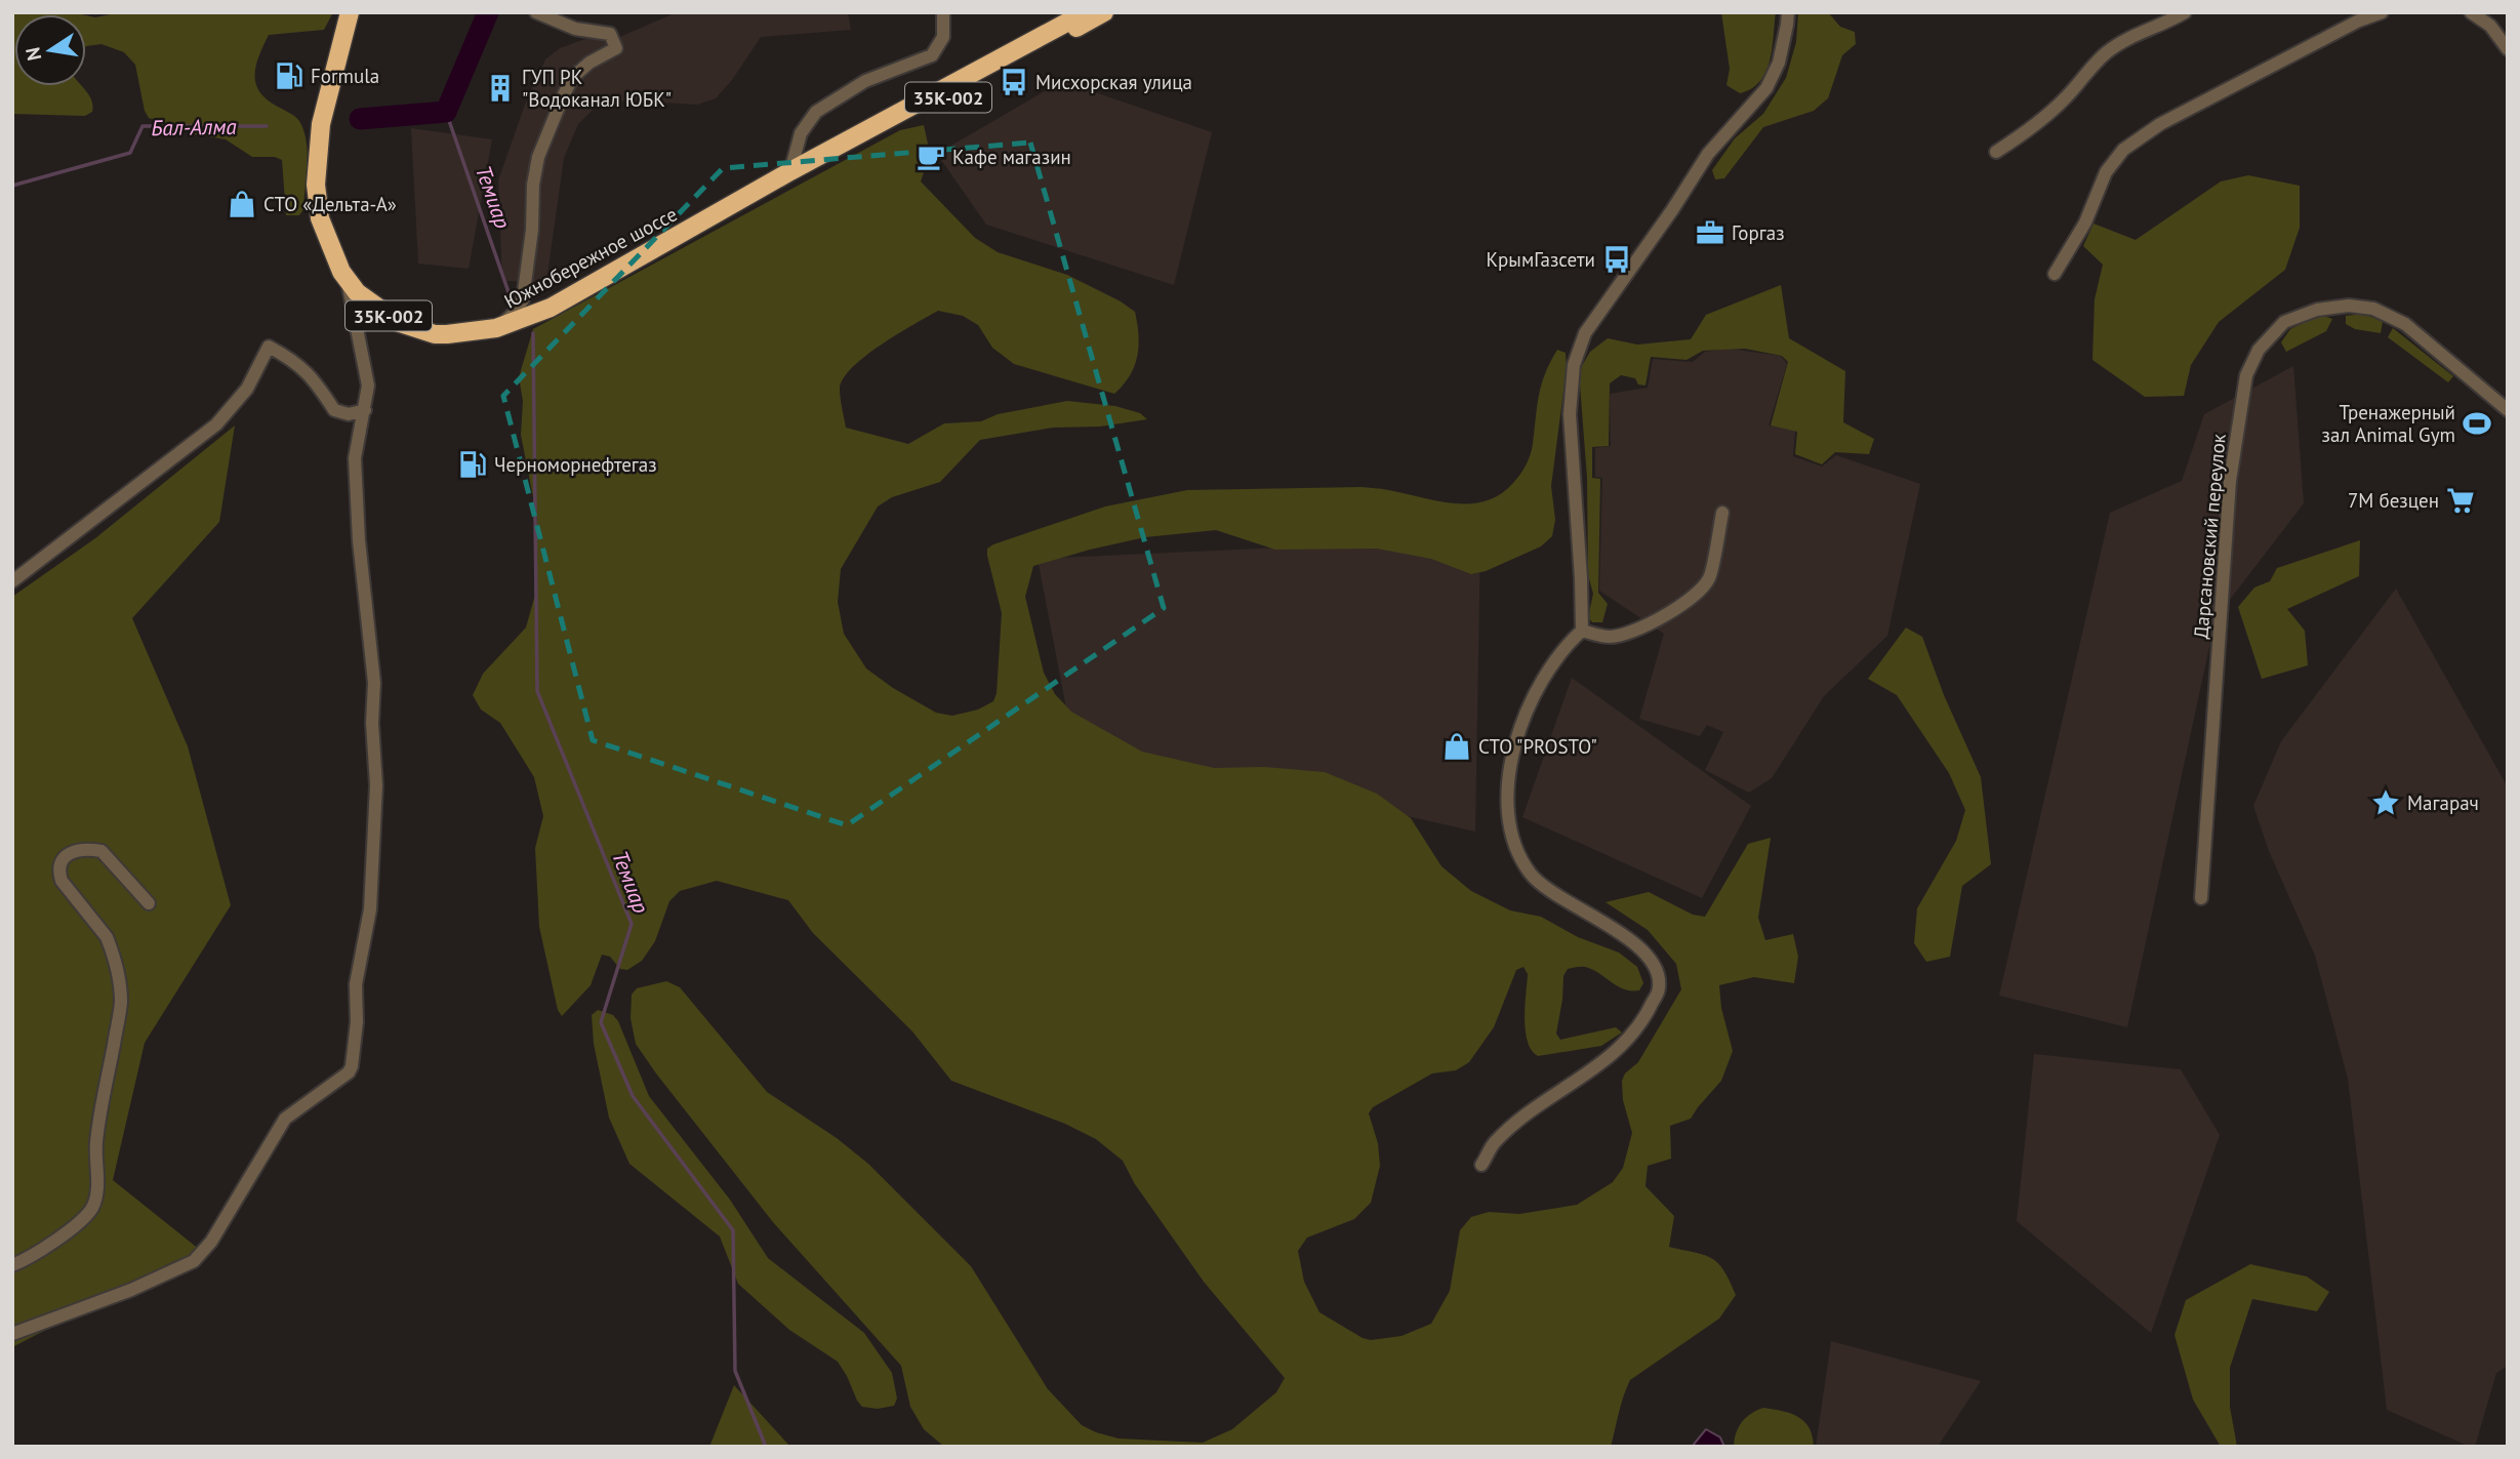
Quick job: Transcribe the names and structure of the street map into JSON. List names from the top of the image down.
{
  "streets": {
    "highway": ["35К-002", "Южнобережное шоссе"],
    "street": ["Дарсановский переулок"]
  },
  "water": ["Бал-Алма", "Темиар"],
  "places": {
    "fuel station": ["Formula", "Черноморнефтегаз"],
    "bus stop": ["Мисхорская улица", "КрымГазсети"],
    "building": ["ГУП РК \"Водоканал ЮБК\""],
    "cafe": ["Кафе магазин"],
    "shop": ["СТО «Дельта-А»", "СТО \"PROSTO\""],
    "office": ["Горгаз"],
    "sports": ["Тренажерный зал Animal Gym"],
    "supermarket": ["7М безцен"],
    "place": ["Магарач"]
  },
  "north": "left"
}
